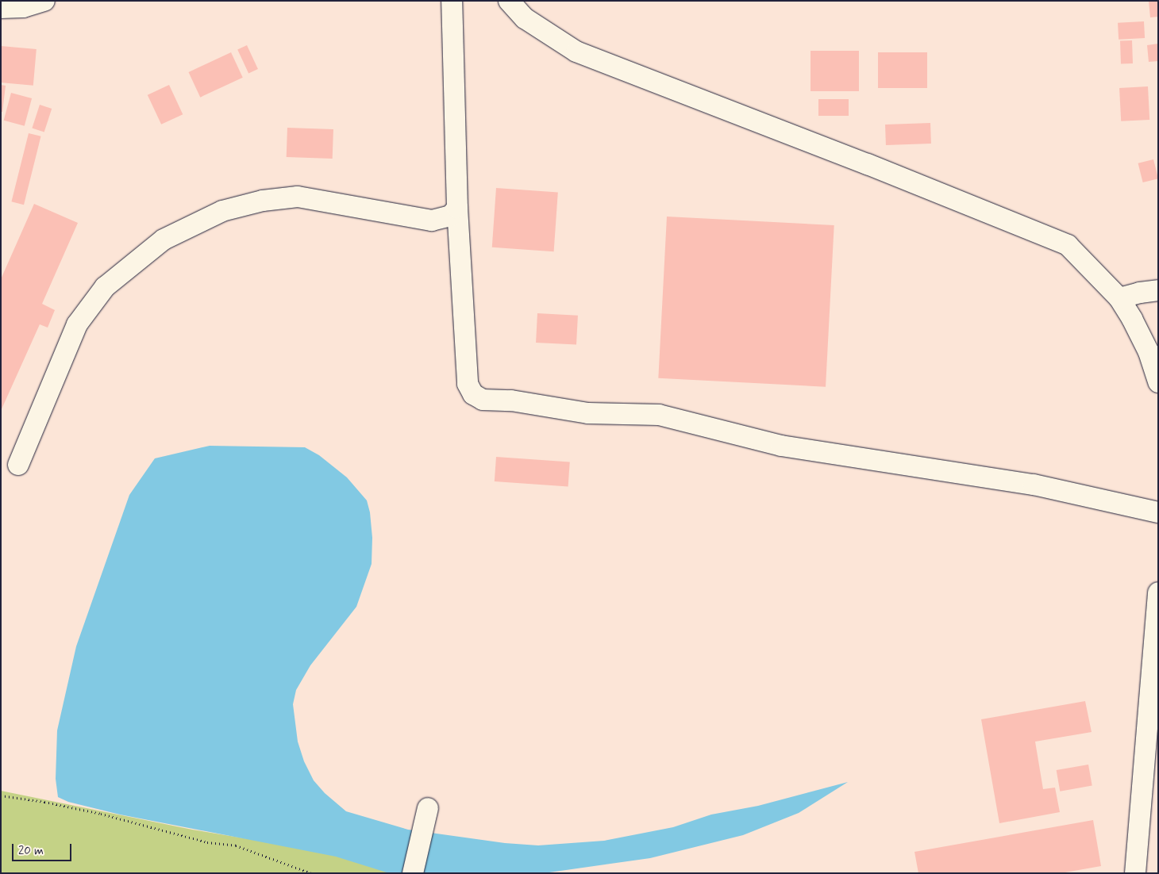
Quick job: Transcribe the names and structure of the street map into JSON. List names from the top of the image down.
{
  "scale_bar": "20 m"
}
